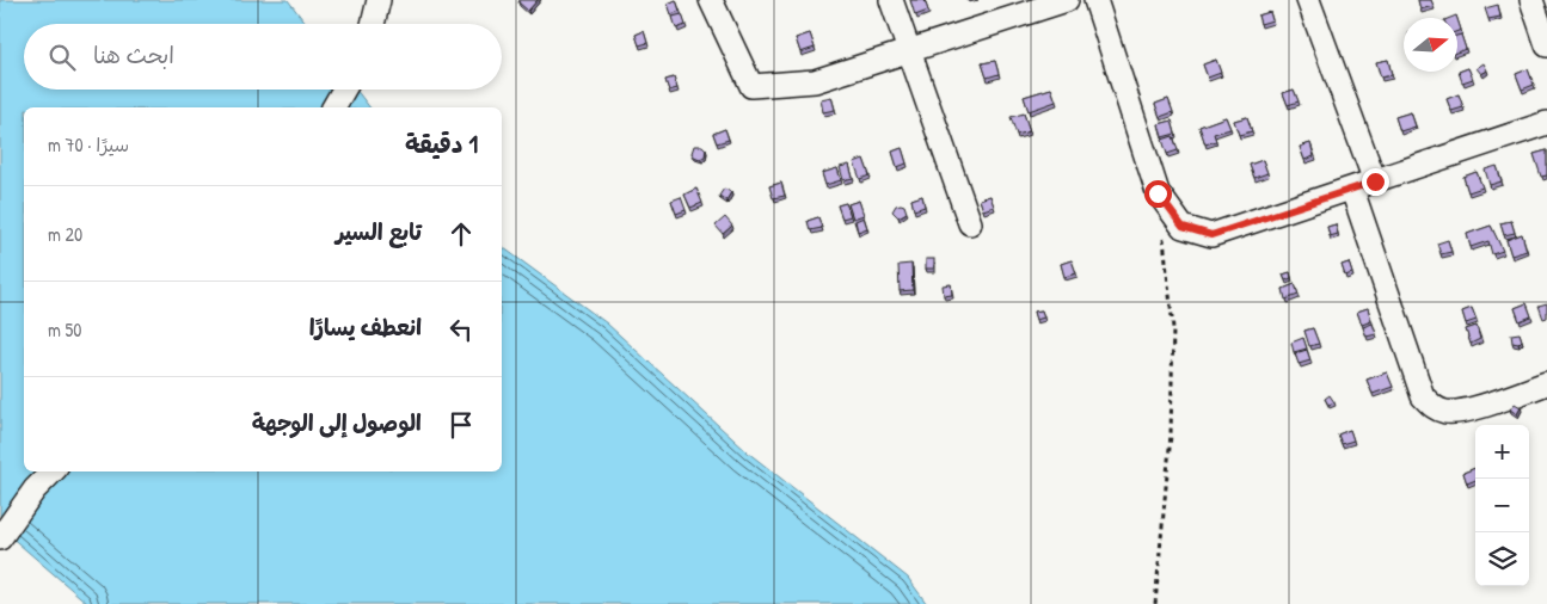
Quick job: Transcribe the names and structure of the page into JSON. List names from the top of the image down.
{
  "north": "right",
  "page": {
    "search": "ابحث هنا",
    "heading": ["1 دقيقة", "سيرًا · 70 m"],
    "list": [
      ["تابع السير", "20 m"],
      ["انعطف يسارًا", "50 m"],
      "الوصول إلى الوجهة"
    ],
    "map_buttons": ["+", "−"]
  }
}
